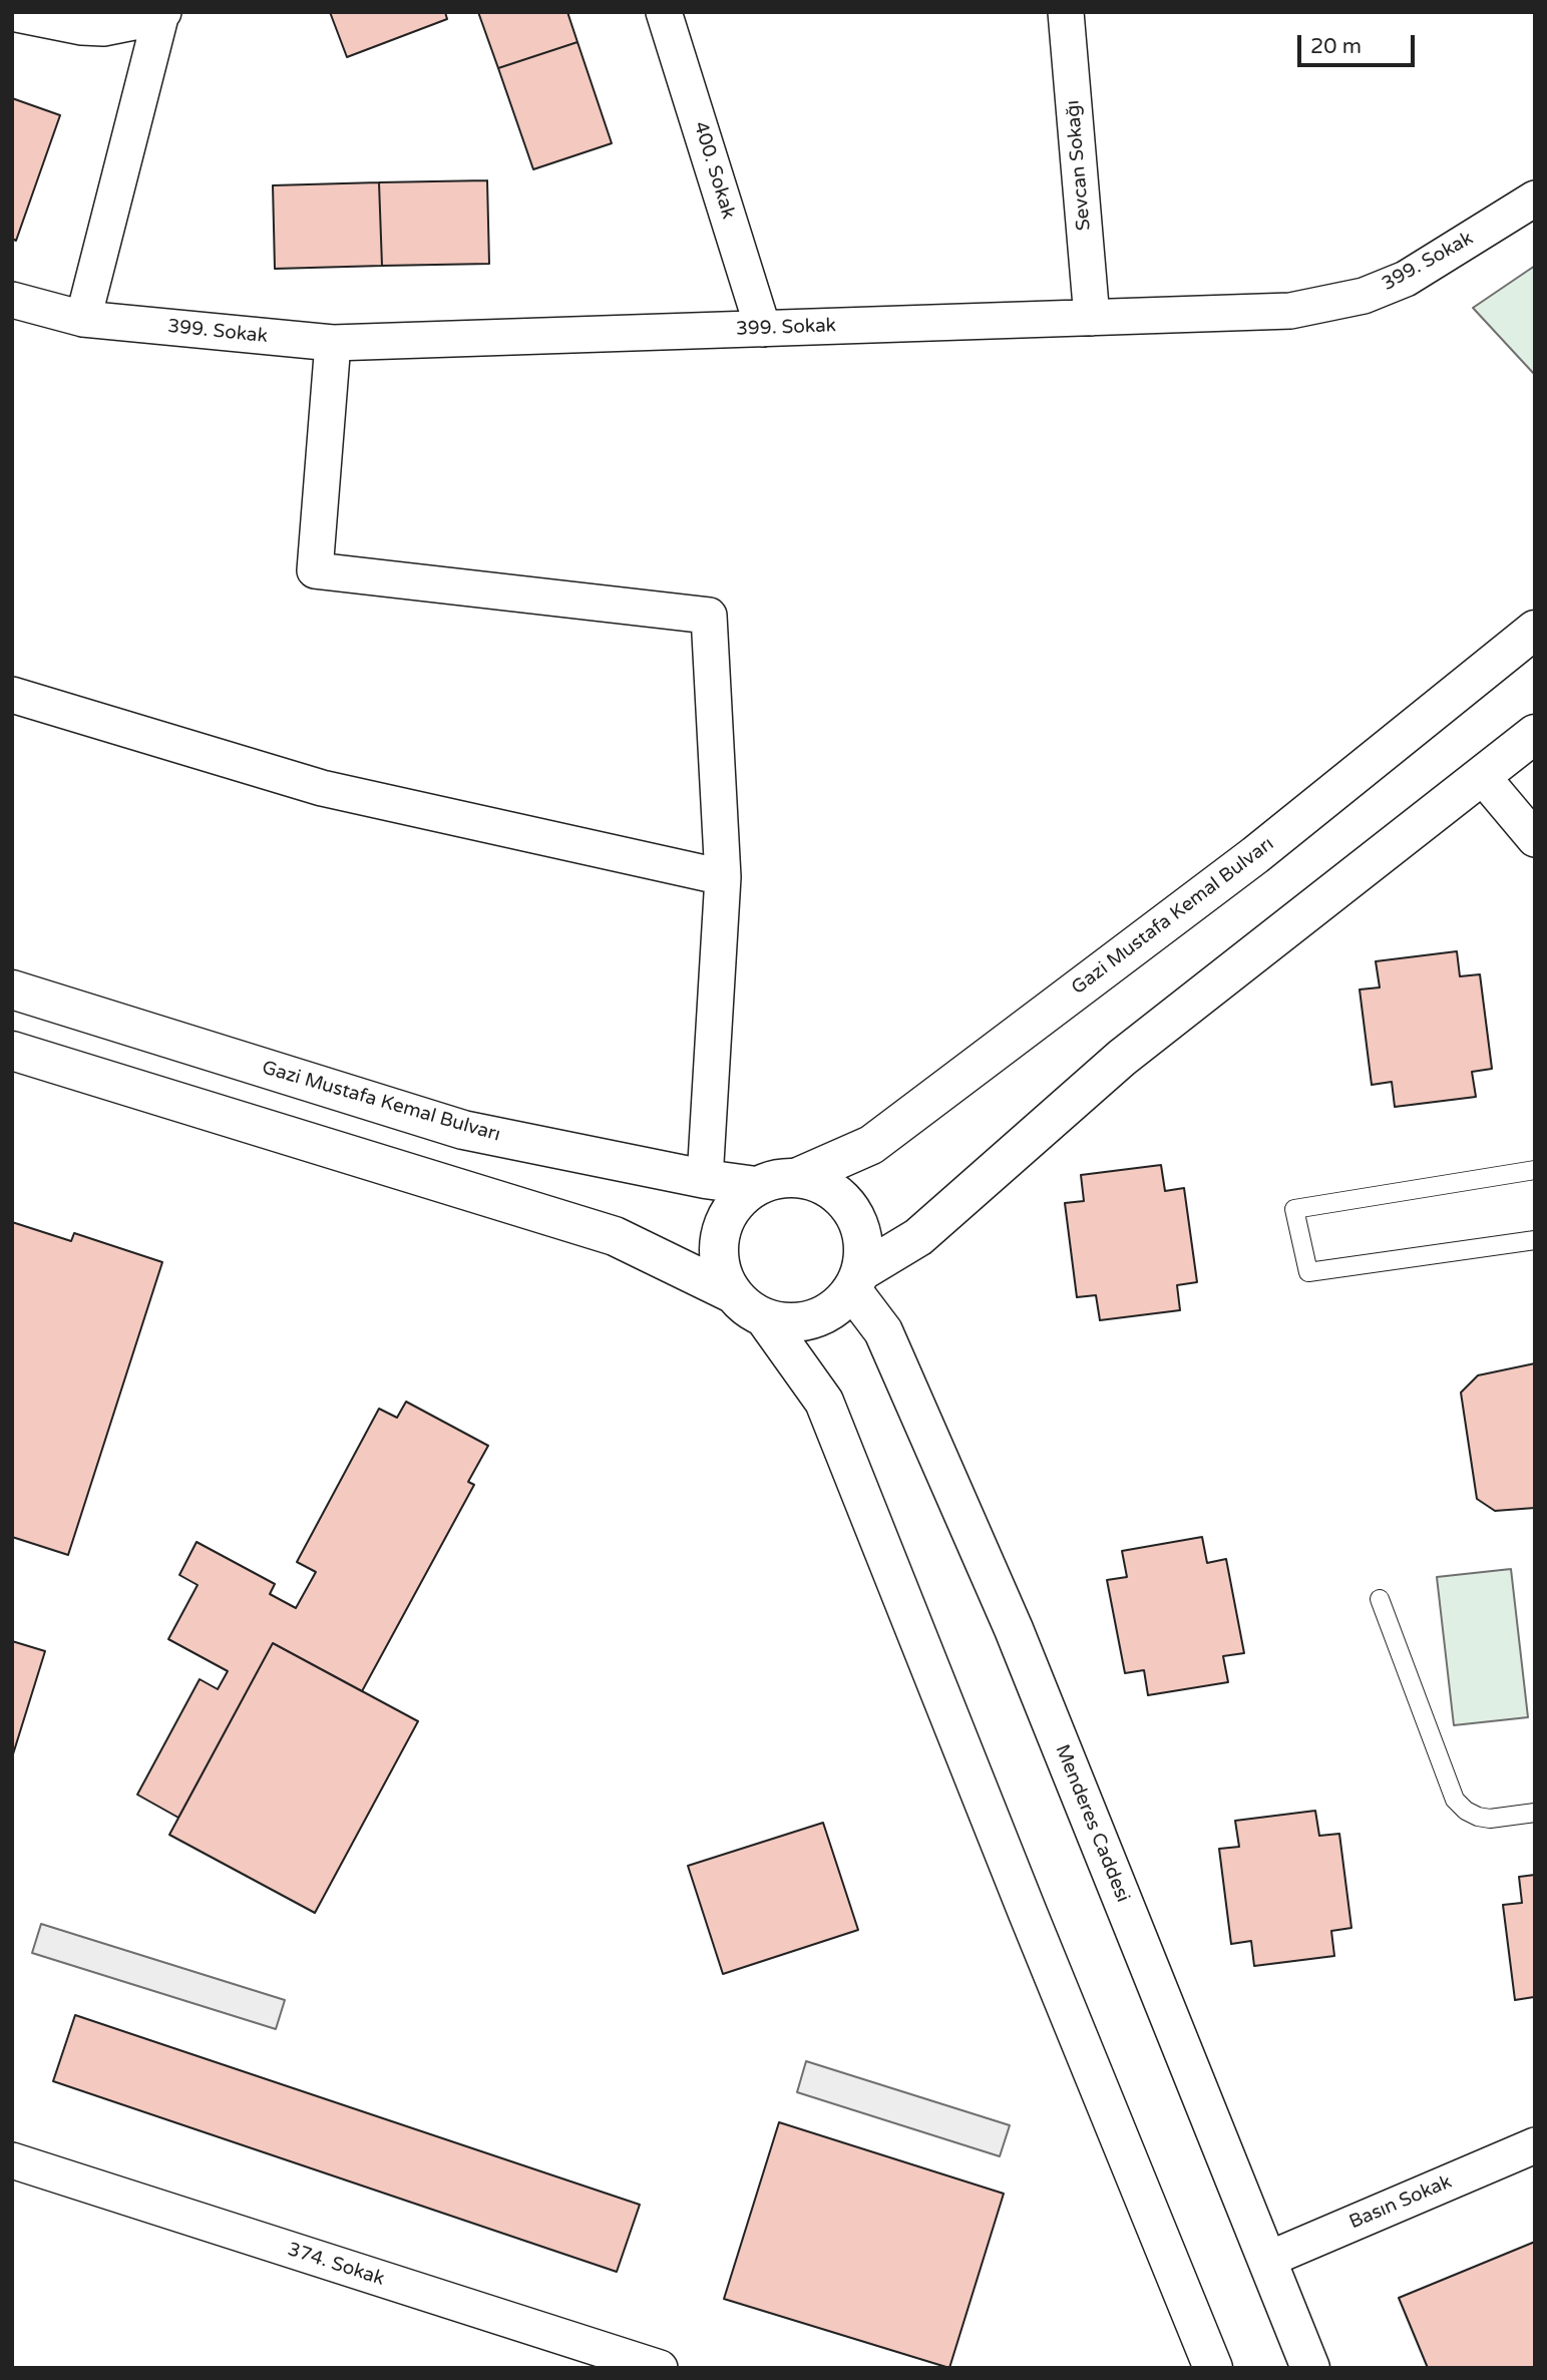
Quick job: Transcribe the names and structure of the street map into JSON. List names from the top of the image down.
{
  "streets": {
    "main road": ["Gazi Mustafa Kemal Bulvarı", "Menderes Caddesi"],
    "street": [
      "Sevcan Sokağı",
      "400. Sokak",
      "399. Sokak",
      "Basın Sokak",
      "374. Sokak"
    ]
  },
  "crossings": [
    ["Sevcan Sokağı", "399. Sokak"],
    ["400. Sokak", "399. Sokak"],
    ["Gazi Mustafa Kemal Bulvarı", "Menderes Caddesi"],
    ["Menderes Caddesi", "Basın Sokak"]
  ],
  "scale_bar": "20 m"
}
